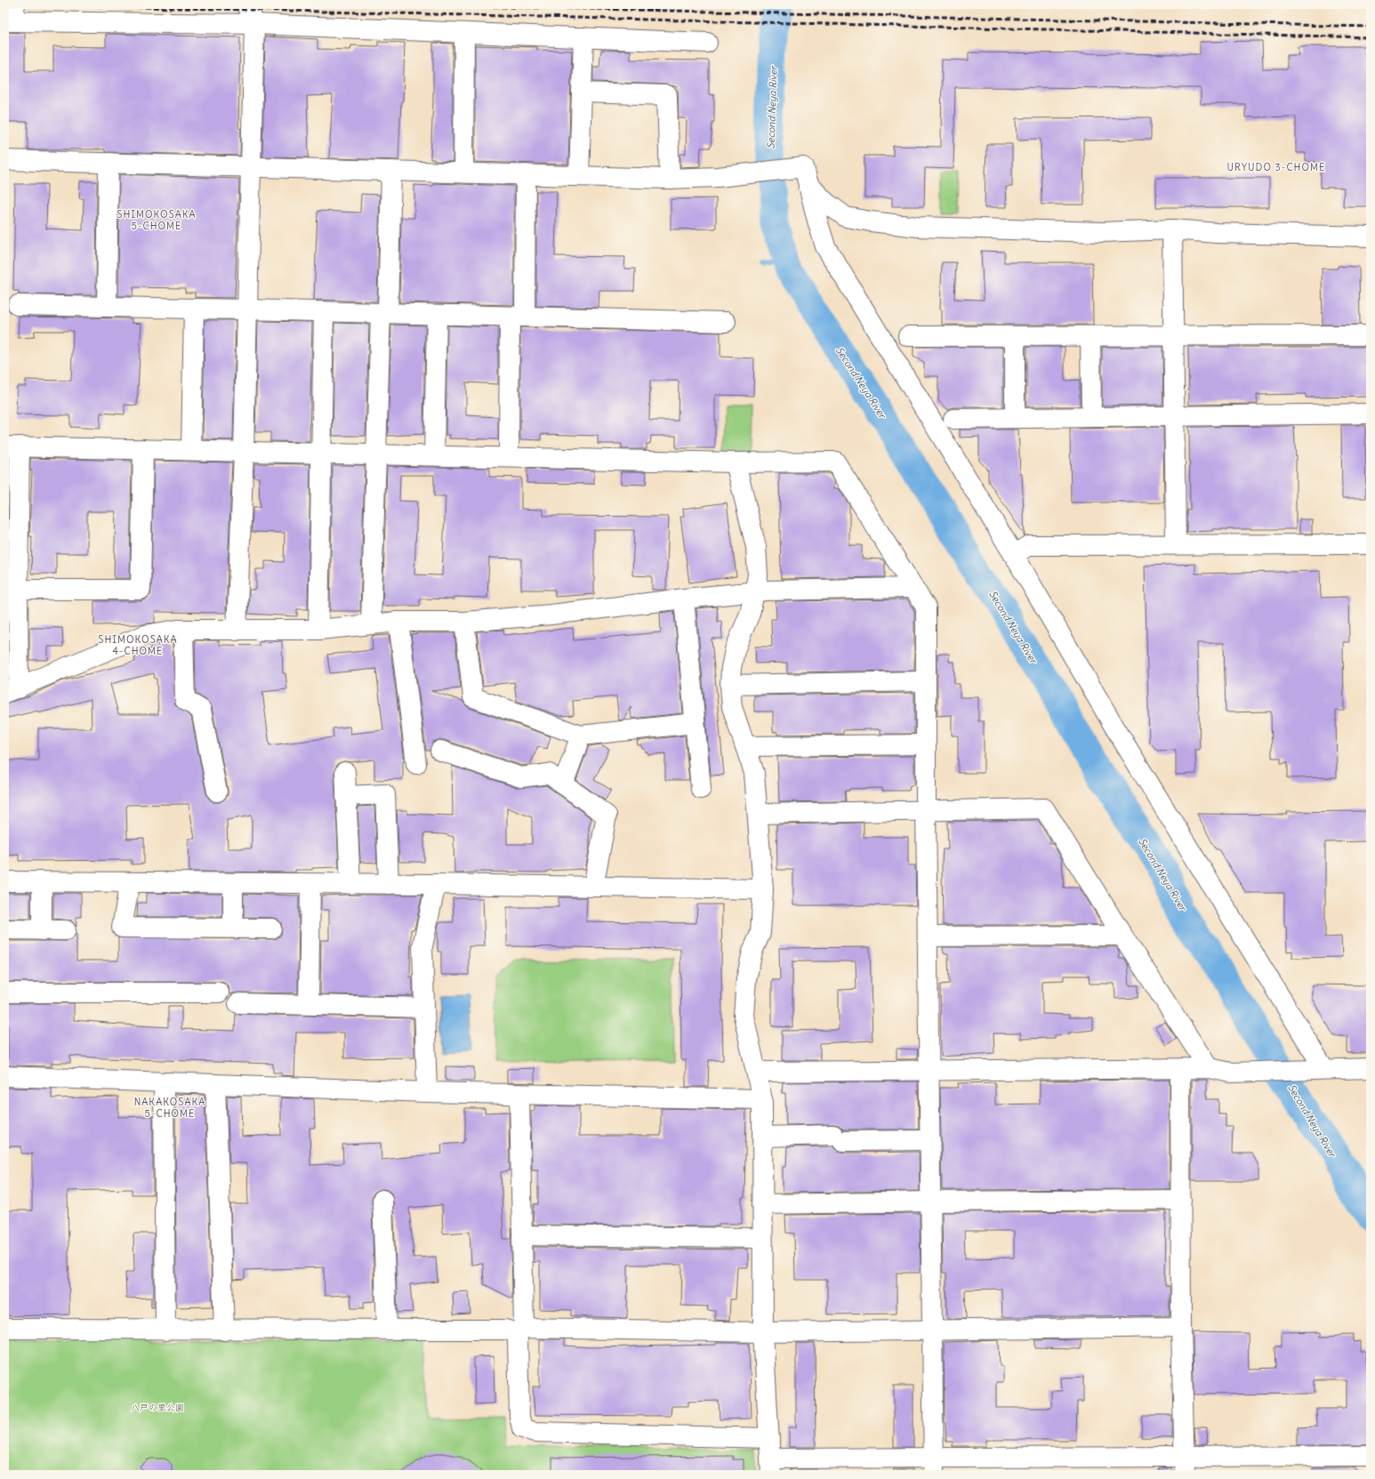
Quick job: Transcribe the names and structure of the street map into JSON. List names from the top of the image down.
{
  "districts": [
    "URYUDO 3-CHOME",
    "SHIMOKOSAKA 5-CHOME",
    "SHIMOKOSAKA 4-CHOME",
    "NAKAKOSAKA 5-CHOME"
  ],
  "water": ["Second Neya River"],
  "parks": ["八戸の里公園"]
}
